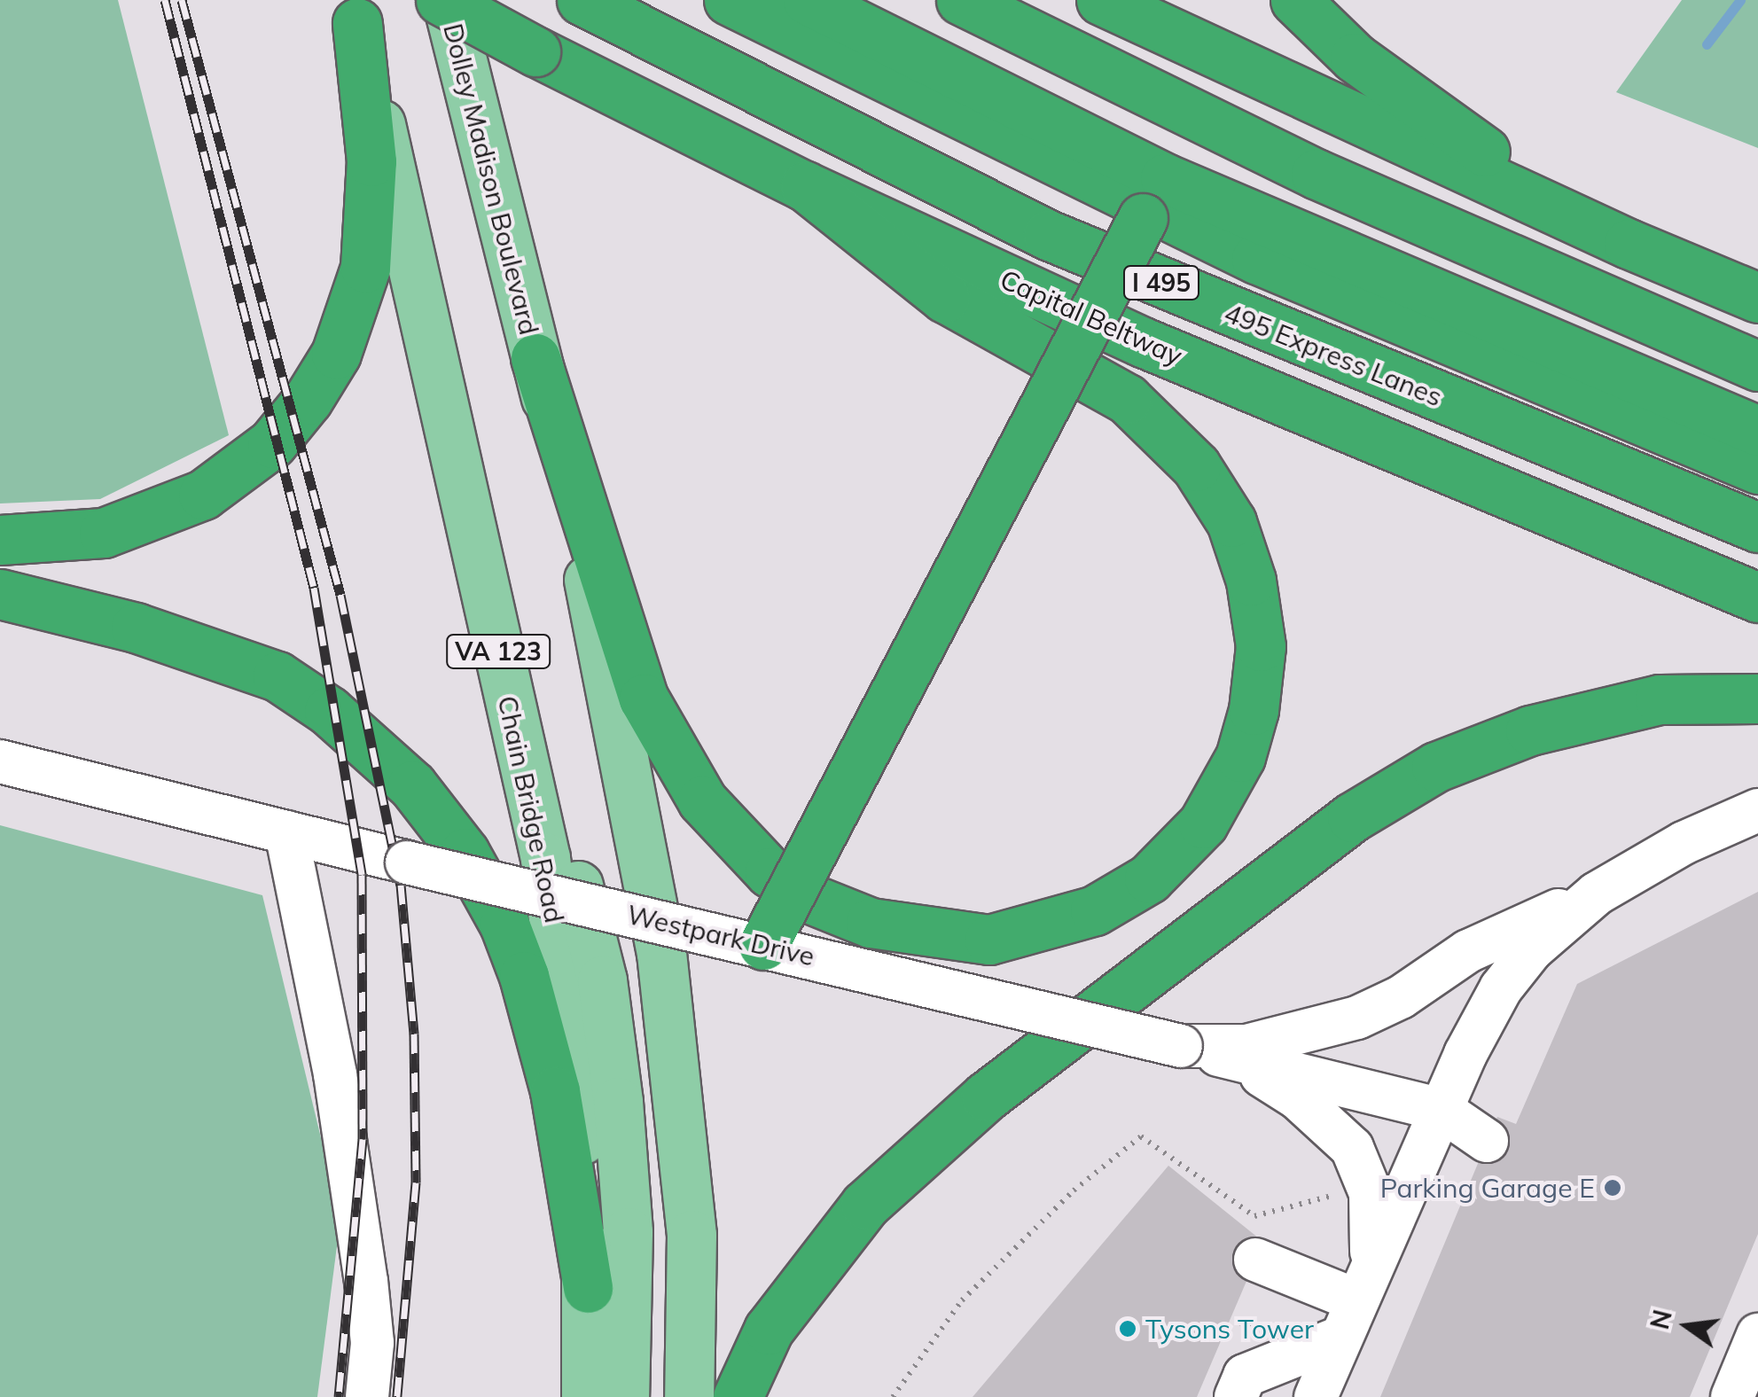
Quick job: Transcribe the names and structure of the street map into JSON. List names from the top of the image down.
{
  "streets": {
    "highway": ["I 495", "Capital Beltway", "495 Express Lanes"],
    "main road": ["Dolley Madison Boulevard", "VA 123", "Chain Bridge Road"],
    "street": ["Westpark Drive"]
  },
  "crossings": [
    ["Dolley Madison Boulevard", "Capital Beltway"]
  ],
  "places": ["Parking Garage E", "Tysons Tower"],
  "north": "left"
}
